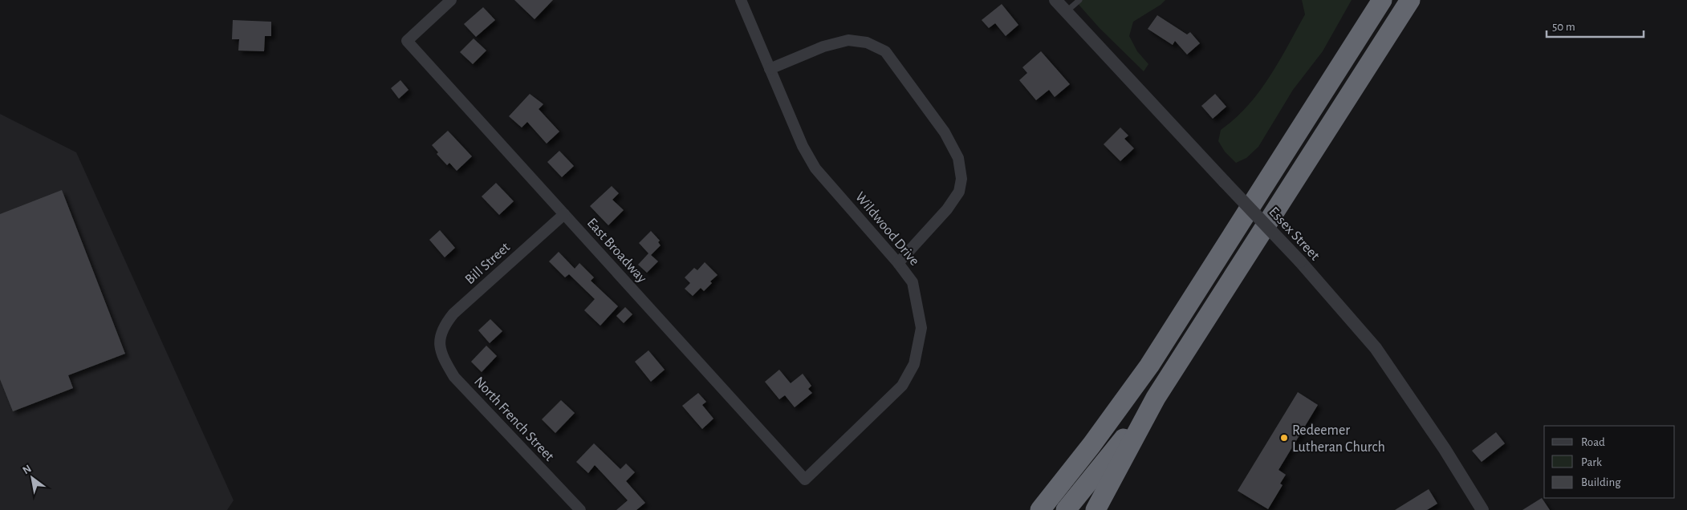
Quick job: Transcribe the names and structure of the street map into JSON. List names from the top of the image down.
{
  "streets": {
    "street": [
      "Wildwood Drive",
      "Essex Street",
      "East Broadway",
      "Bill Street",
      "North French Street"
    ]
  },
  "crossings": [
    ["Wildwood Drive", "East Broadway"],
    ["East Broadway", "Bill Street"],
    ["Bill Street", "North French Street"]
  ],
  "places": ["Redeemer Lutheran Church"],
  "legend": ["Road", "Park", "Building"],
  "scale_bar": "50 m",
  "north": "top left"
}
